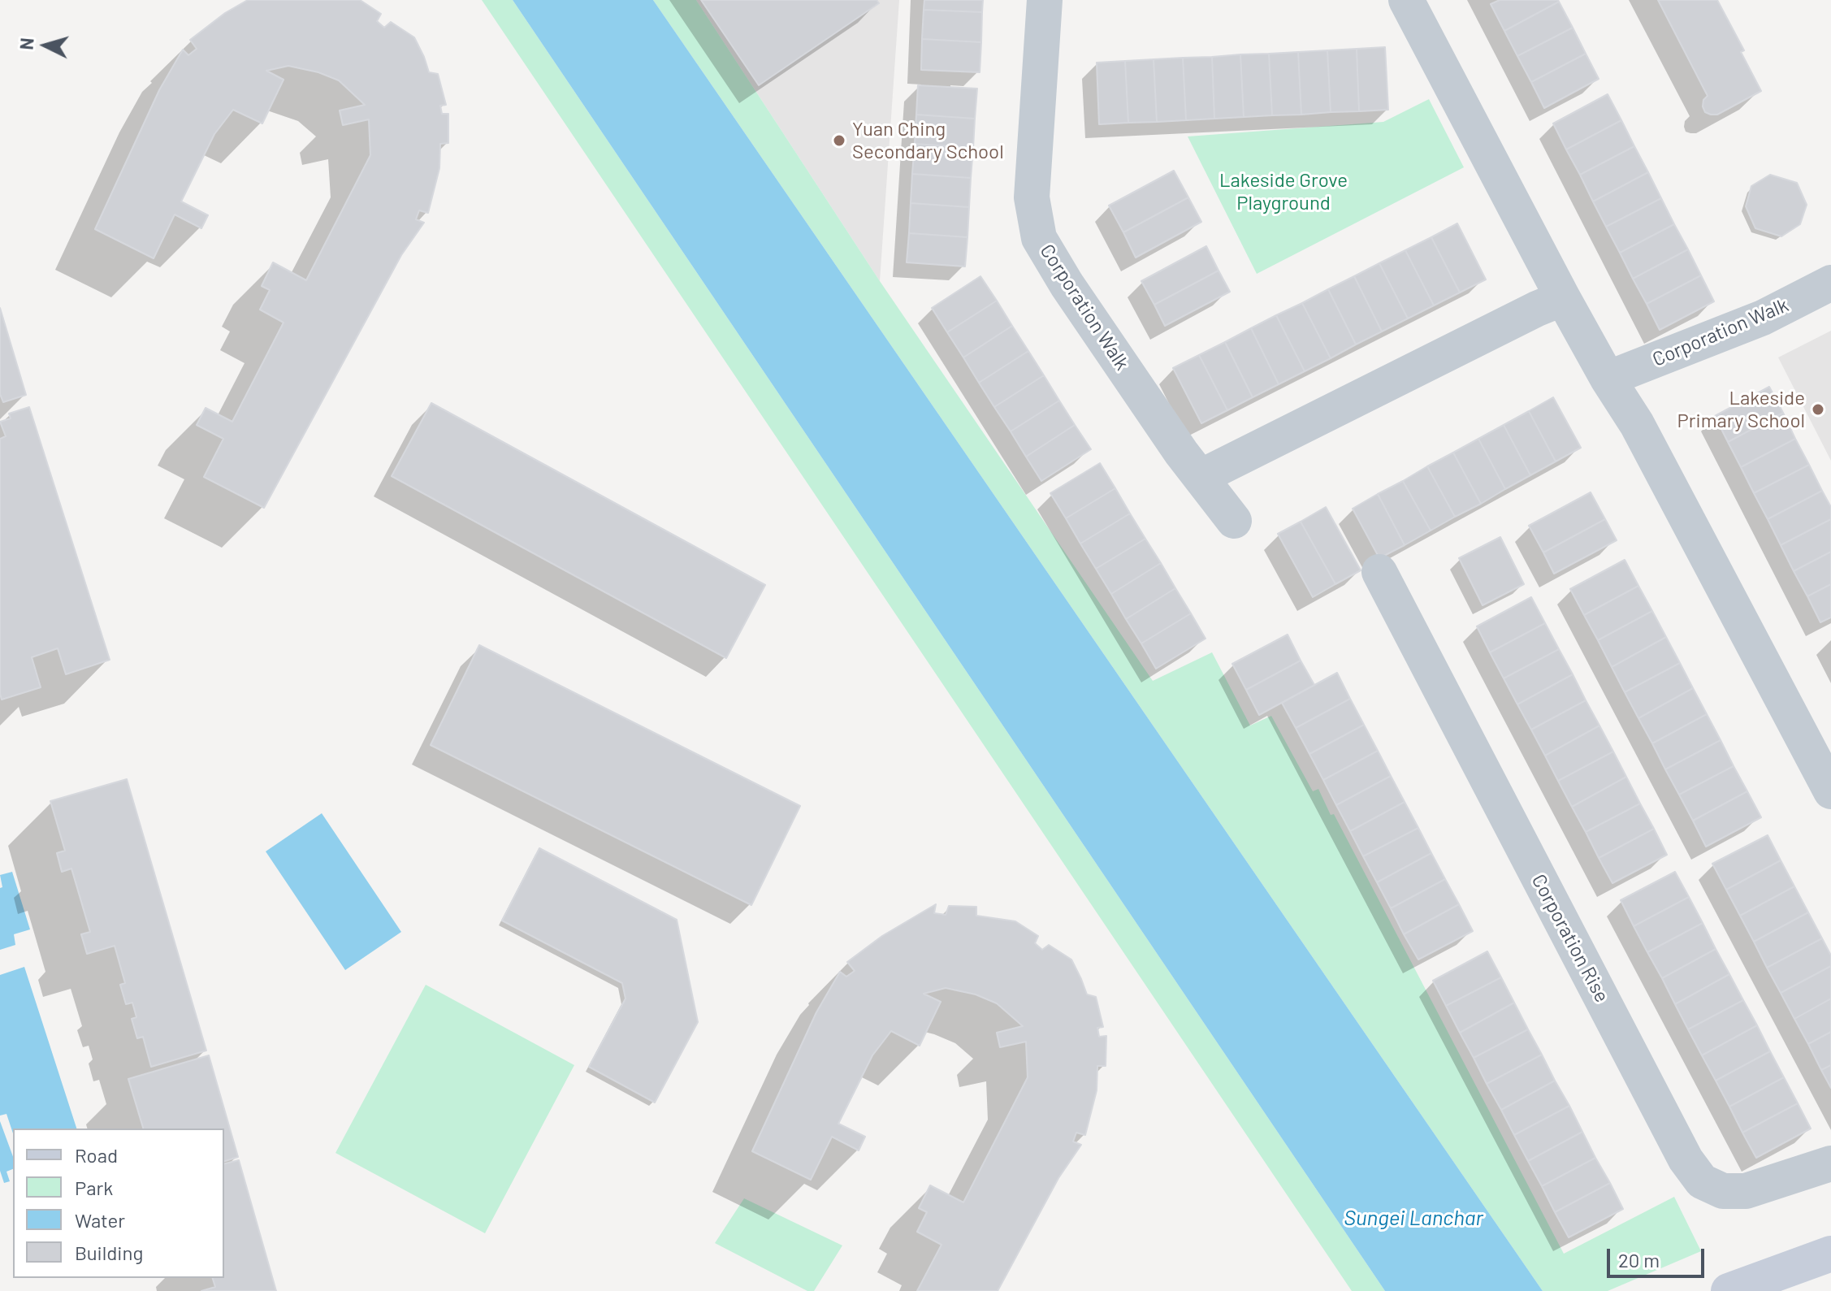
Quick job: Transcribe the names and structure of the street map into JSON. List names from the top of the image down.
{
  "streets": {
    "street": ["Corporation Walk", "Corporation Rise"]
  },
  "water": ["Sungei Lanchar"],
  "parks": ["Lakeside Grove Playground"],
  "places": ["Yuan Ching Secondary School", "Lakeside Primary School"],
  "legend": [
    "Road",
    "Park",
    "Water",
    "Building"
  ],
  "scale_bar": "20 m",
  "north": "left"
}
